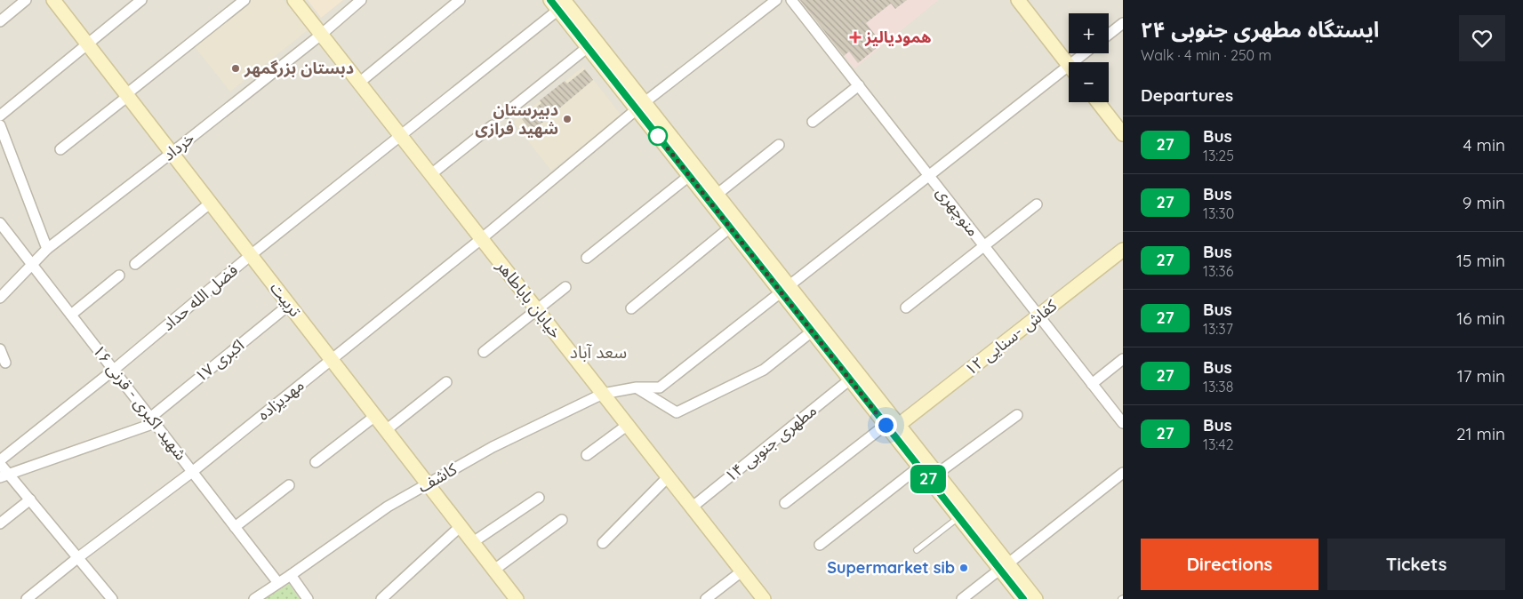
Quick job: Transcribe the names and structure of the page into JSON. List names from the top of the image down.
{
  "streets": {
    "street": [
      "خرداد",
      "منوچهری",
      "فضل الله حداد",
      "تربیت",
      "خیابان باباطاهر",
      "کفاش -سنایی ۱۲",
      "اکبری ۱۷",
      "مهدیزاده",
      "شهید اکبری - قرنی ۱۶",
      "مطهری جنوبی ۱۴",
      "کاشف"
    ]
  },
  "crossings": [
    ["خرداد", "تربیت"],
    ["خرداد", "خیابان باباطاهر"],
    ["خرداد", "شهید اکبری - قرنی ۱۶"],
    ["منوچهری", "کفاش -سنایی ۱۲"],
    ["منوچهری", "کاشف"],
    ["فضل الله حداد", "تربیت"],
    ["فضل الله حداد", "خیابان باباطاهر"],
    ["فضل الله حداد", "شهید اکبری - قرنی ۱۶"],
    ["تربیت", "اکبری ۱۷"],
    ["تربیت", "مهدیزاده"],
    ["تربیت", "کاشف"],
    ["خیابان باباطاهر", "مهدیزاده"],
    ["خیابان باباطاهر", "مطهری جنوبی ۱۴"],
    ["خیابان باباطاهر", "کاشف"],
    ["اکبری ۱۷", "شهید اکبری - قرنی ۱۶"],
    ["مهدیزاده", "شهید اکبری - قرنی ۱۶"],
    ["شهید اکبری - قرنی ۱۶", "کاشف"]
  ],
  "districts": ["سعد آباد"],
  "places": {
    "health": ["همودیالیز"],
    "other": ["دبستان بزرگمهر", "دبیرستان شهید فرازی", "Supermarket sib"]
  },
  "lines": ["bus line 27"],
  "page": {
    "on_map": "27",
    "heading": [
      ["ایستگاه مطهری جنوبی ۲۴", "Walk · 4 min · 250 m"],
      "Departures"
    ],
    "map_buttons": ["+", "−"],
    "list": [
      {
        "mark": "27",
        "name": "Bus",
        "note": "13:25",
        "value": "4 min"
      },
      {
        "mark": "27",
        "name": "Bus",
        "note": "13:30",
        "value": "9 min"
      },
      {
        "mark": "27",
        "name": "Bus",
        "note": "13:36",
        "value": "15 min"
      },
      {
        "mark": "27",
        "name": "Bus",
        "note": "13:37",
        "value": "16 min"
      },
      {
        "mark": "27",
        "name": "Bus",
        "note": "13:38",
        "value": "17 min"
      },
      {
        "mark": "27",
        "name": "Bus",
        "note": "13:42",
        "value": "21 min"
      }
    ],
    "buttons": ["Directions", "Tickets"]
  }
}
